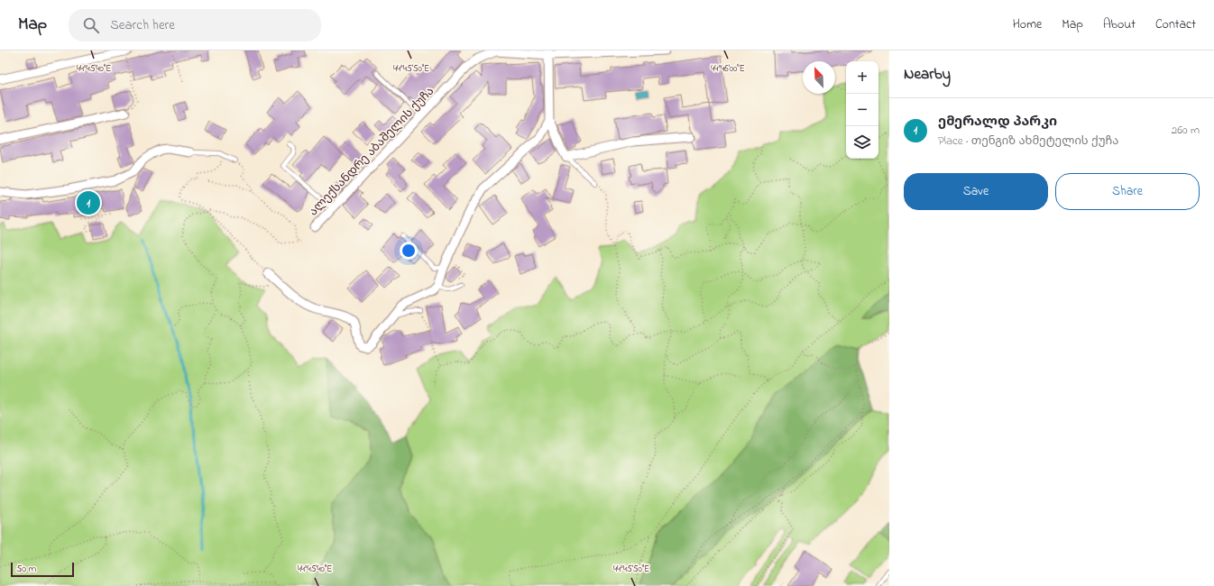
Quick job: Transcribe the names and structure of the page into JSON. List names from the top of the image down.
{
  "streets": {
    "street": ["ალექსანდრე აბაშელის ქუჩა"]
  },
  "scale_bar": "50 m",
  "north": "top left",
  "page": {
    "header": "Map",
    "search": "Search here",
    "nav": [
      "Home",
      "Map",
      "About",
      "Contact"
    ],
    "heading": "Nearby",
    "map_buttons": ["+", "−"],
    "list": [
      {
        "mark": "1",
        "name": "ემერალდ პარკი",
        "note": "Place · თენგიზ ახმეტელის ქუჩა",
        "value": "260 m"
      }
    ],
    "buttons": ["Save", "Share"],
    "pins": "1",
    "scale": "50 m"
  },
  "coordinates": ["44°45'40\"E", "44°45'50\"E", "44°46'00\"E"]
}
